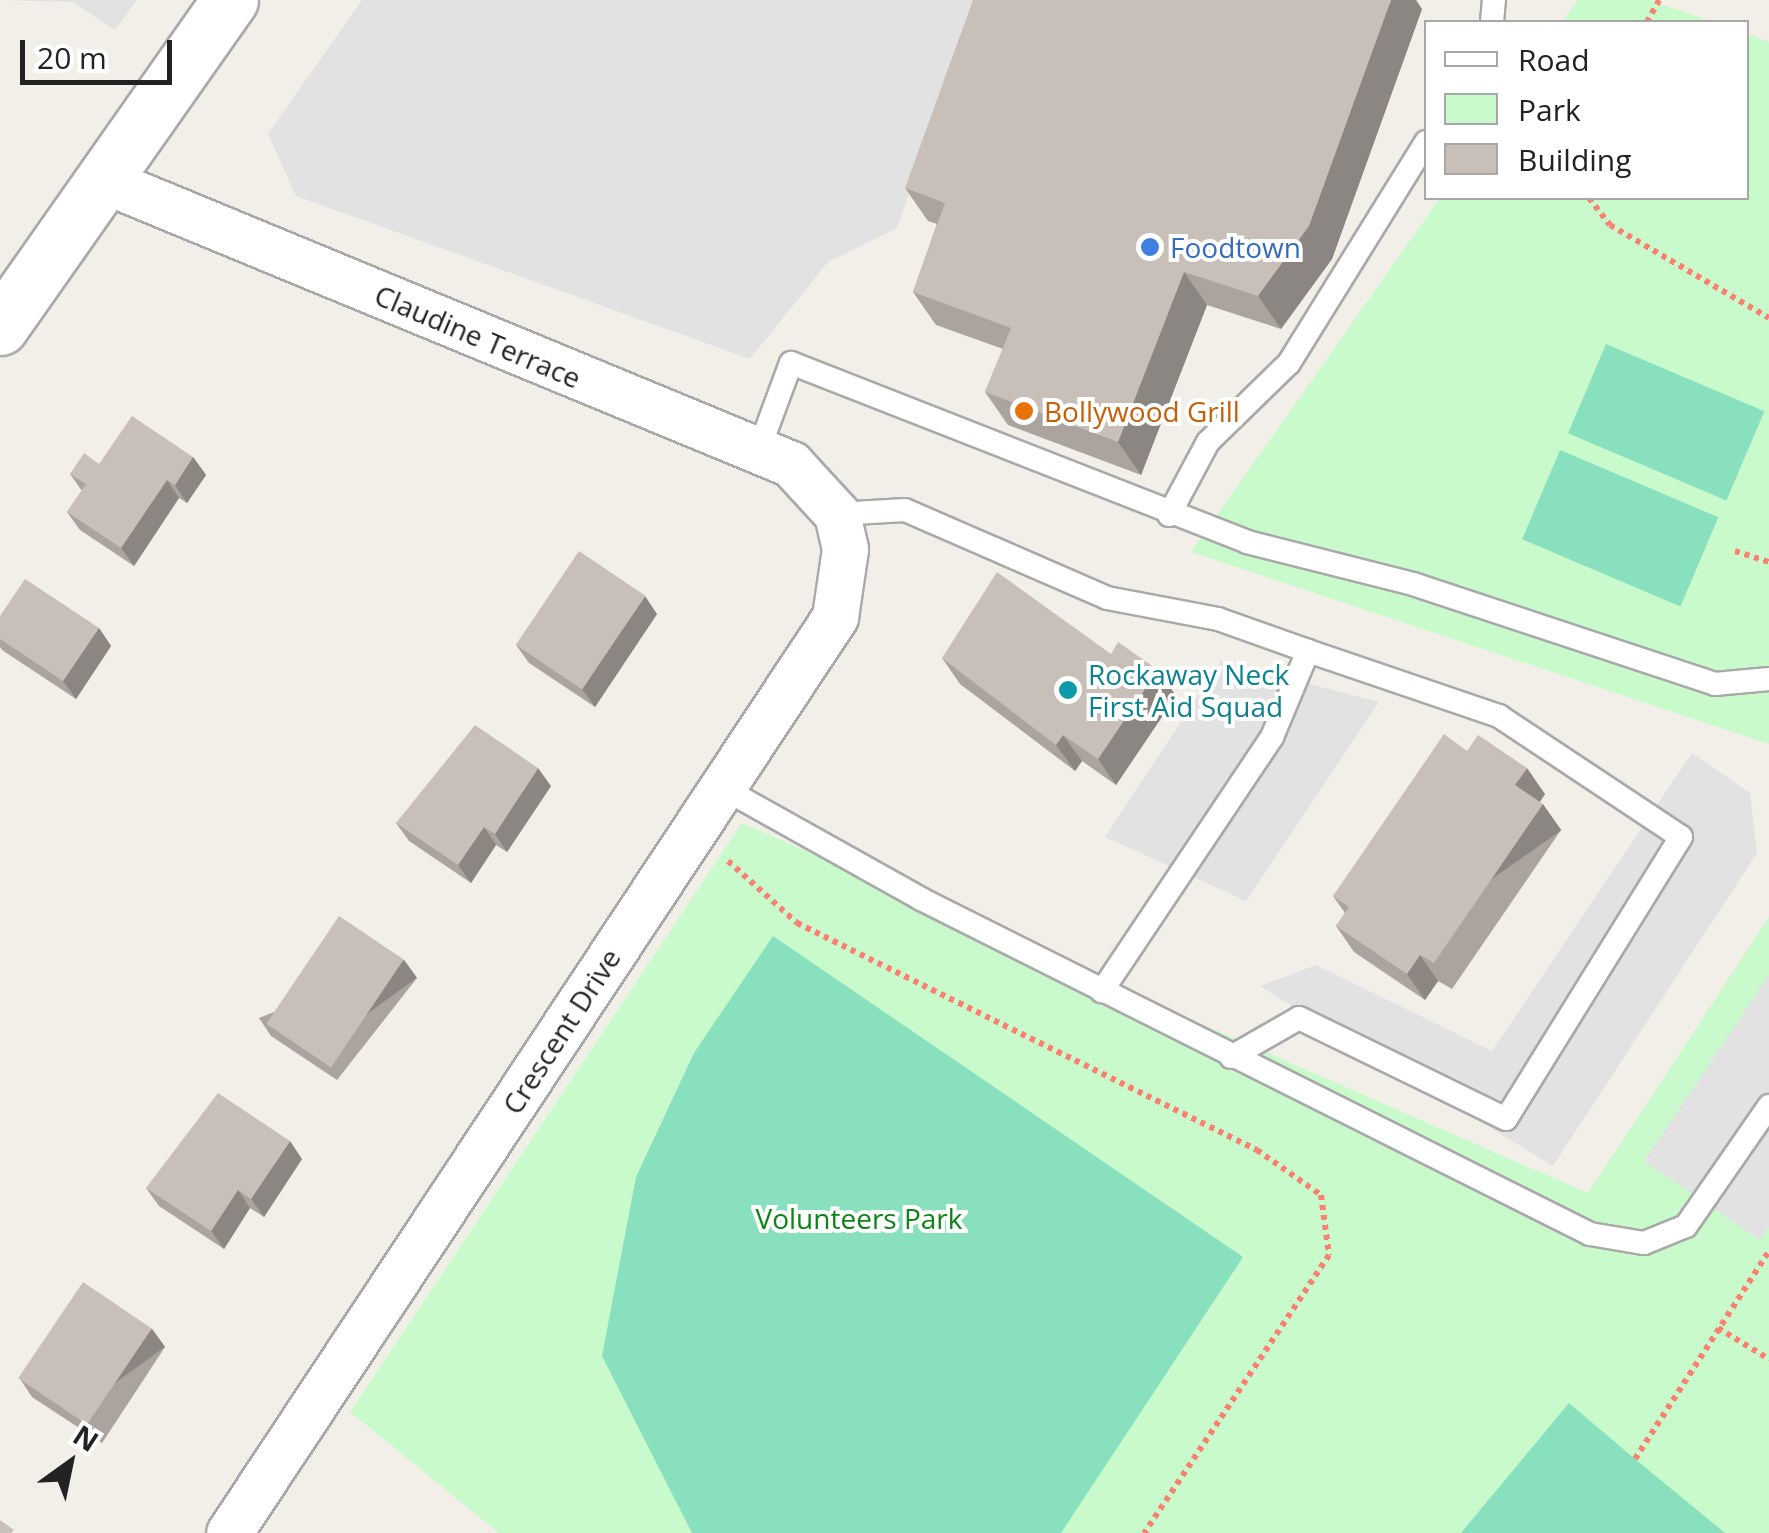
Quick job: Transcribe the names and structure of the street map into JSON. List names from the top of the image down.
{
  "streets": {
    "street": ["Claudine Terrace", "Crescent Drive"]
  },
  "crossings": [
    ["Claudine Terrace", "Crescent Drive"]
  ],
  "parks": ["Volunteers Park"],
  "places": ["Foodtown", "Bollywood Grill", "Rockaway Neck First Aid Squad"],
  "legend": ["Road", "Park", "Building"],
  "scale_bar": "20 m",
  "north": "top right"
}
